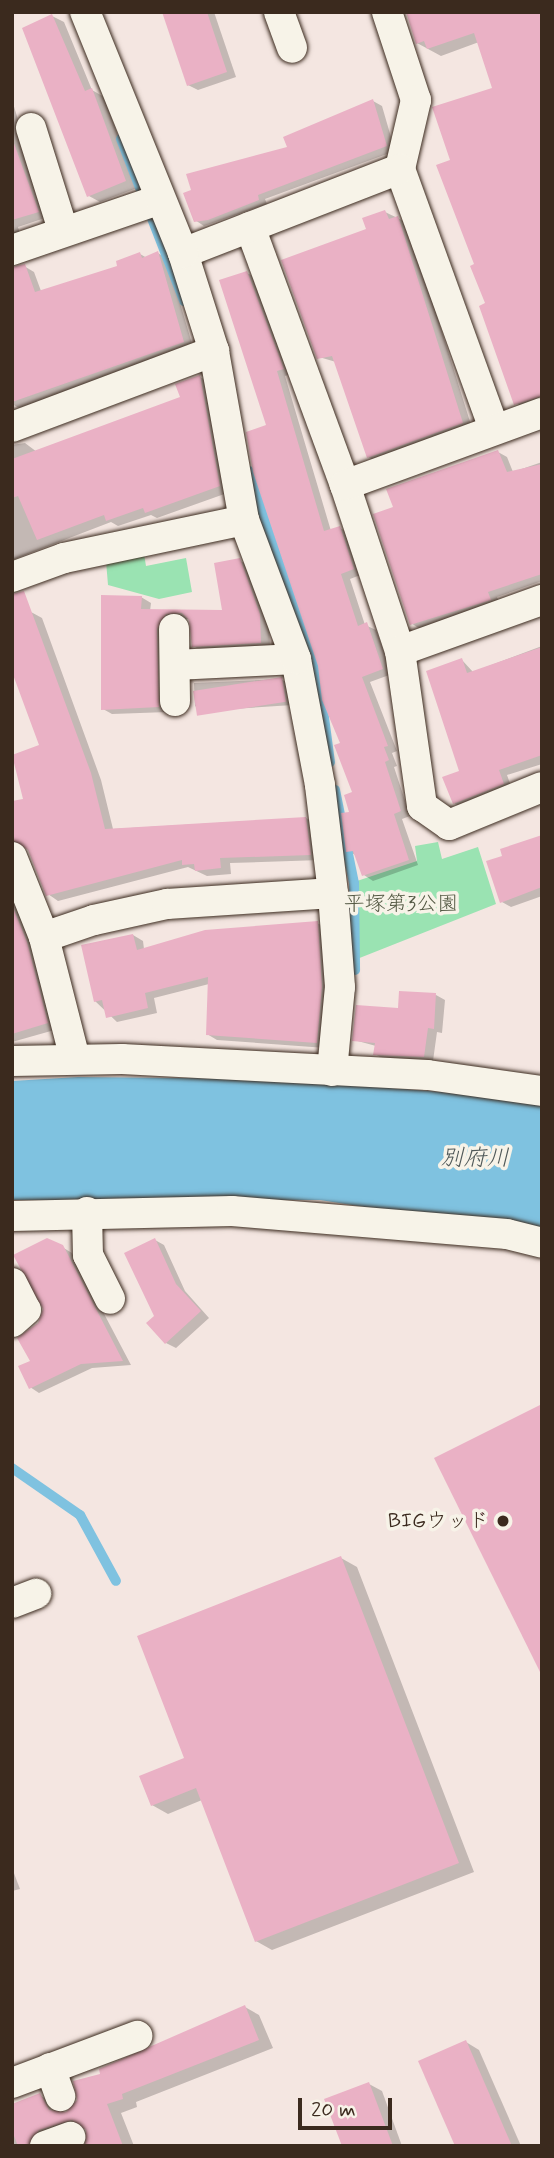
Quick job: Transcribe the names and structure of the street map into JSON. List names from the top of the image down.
{
  "water": ["別府川"],
  "parks": ["平塚第3公園"],
  "places": ["BIGウッド"],
  "scale_bar": "20 m"
}
